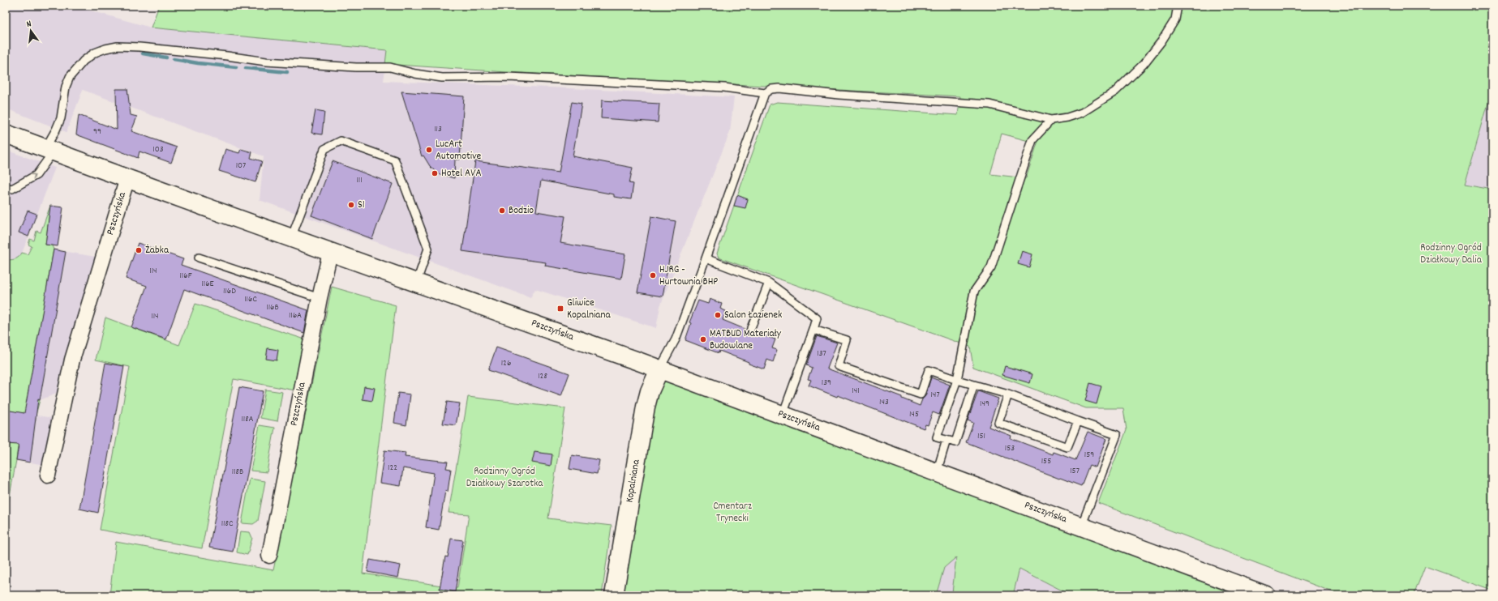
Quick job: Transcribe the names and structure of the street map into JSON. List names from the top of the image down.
{
  "streets": {
    "main road": ["Pszczyńska", "Kopalniana"]
  },
  "crossings": [
    ["Pszczyńska", "Kopalniana"]
  ],
  "parks": ["Rodzinny Ogród Działkowy Dalia", "Rodzinny Ogród Działkowy Szarotka", "Cmentarz Trynecki"],
  "places": {
    "other": [
      "LucArt Automotive",
      "Hotel AVA",
      "S1",
      "Bodzio",
      "Żabka",
      "HJRG - Hurtownia BHP",
      "Salon Łazienek",
      "MATBUD Materiały Budowlane"
    ],
    "transit": ["Gliwice Kopalniana"]
  },
  "house_numbers": [
    "113",
    "99",
    "103",
    "107",
    "111",
    "114",
    "116F",
    "116E",
    "116D",
    "116C",
    "116B",
    "116A",
    "114",
    "137",
    "126",
    "128",
    "139",
    "141",
    "147",
    "143",
    "149",
    "145",
    "118A",
    "151",
    "153",
    "159",
    "155",
    "122",
    "157",
    "118B",
    "118C"
  ],
  "north": "top"
}
